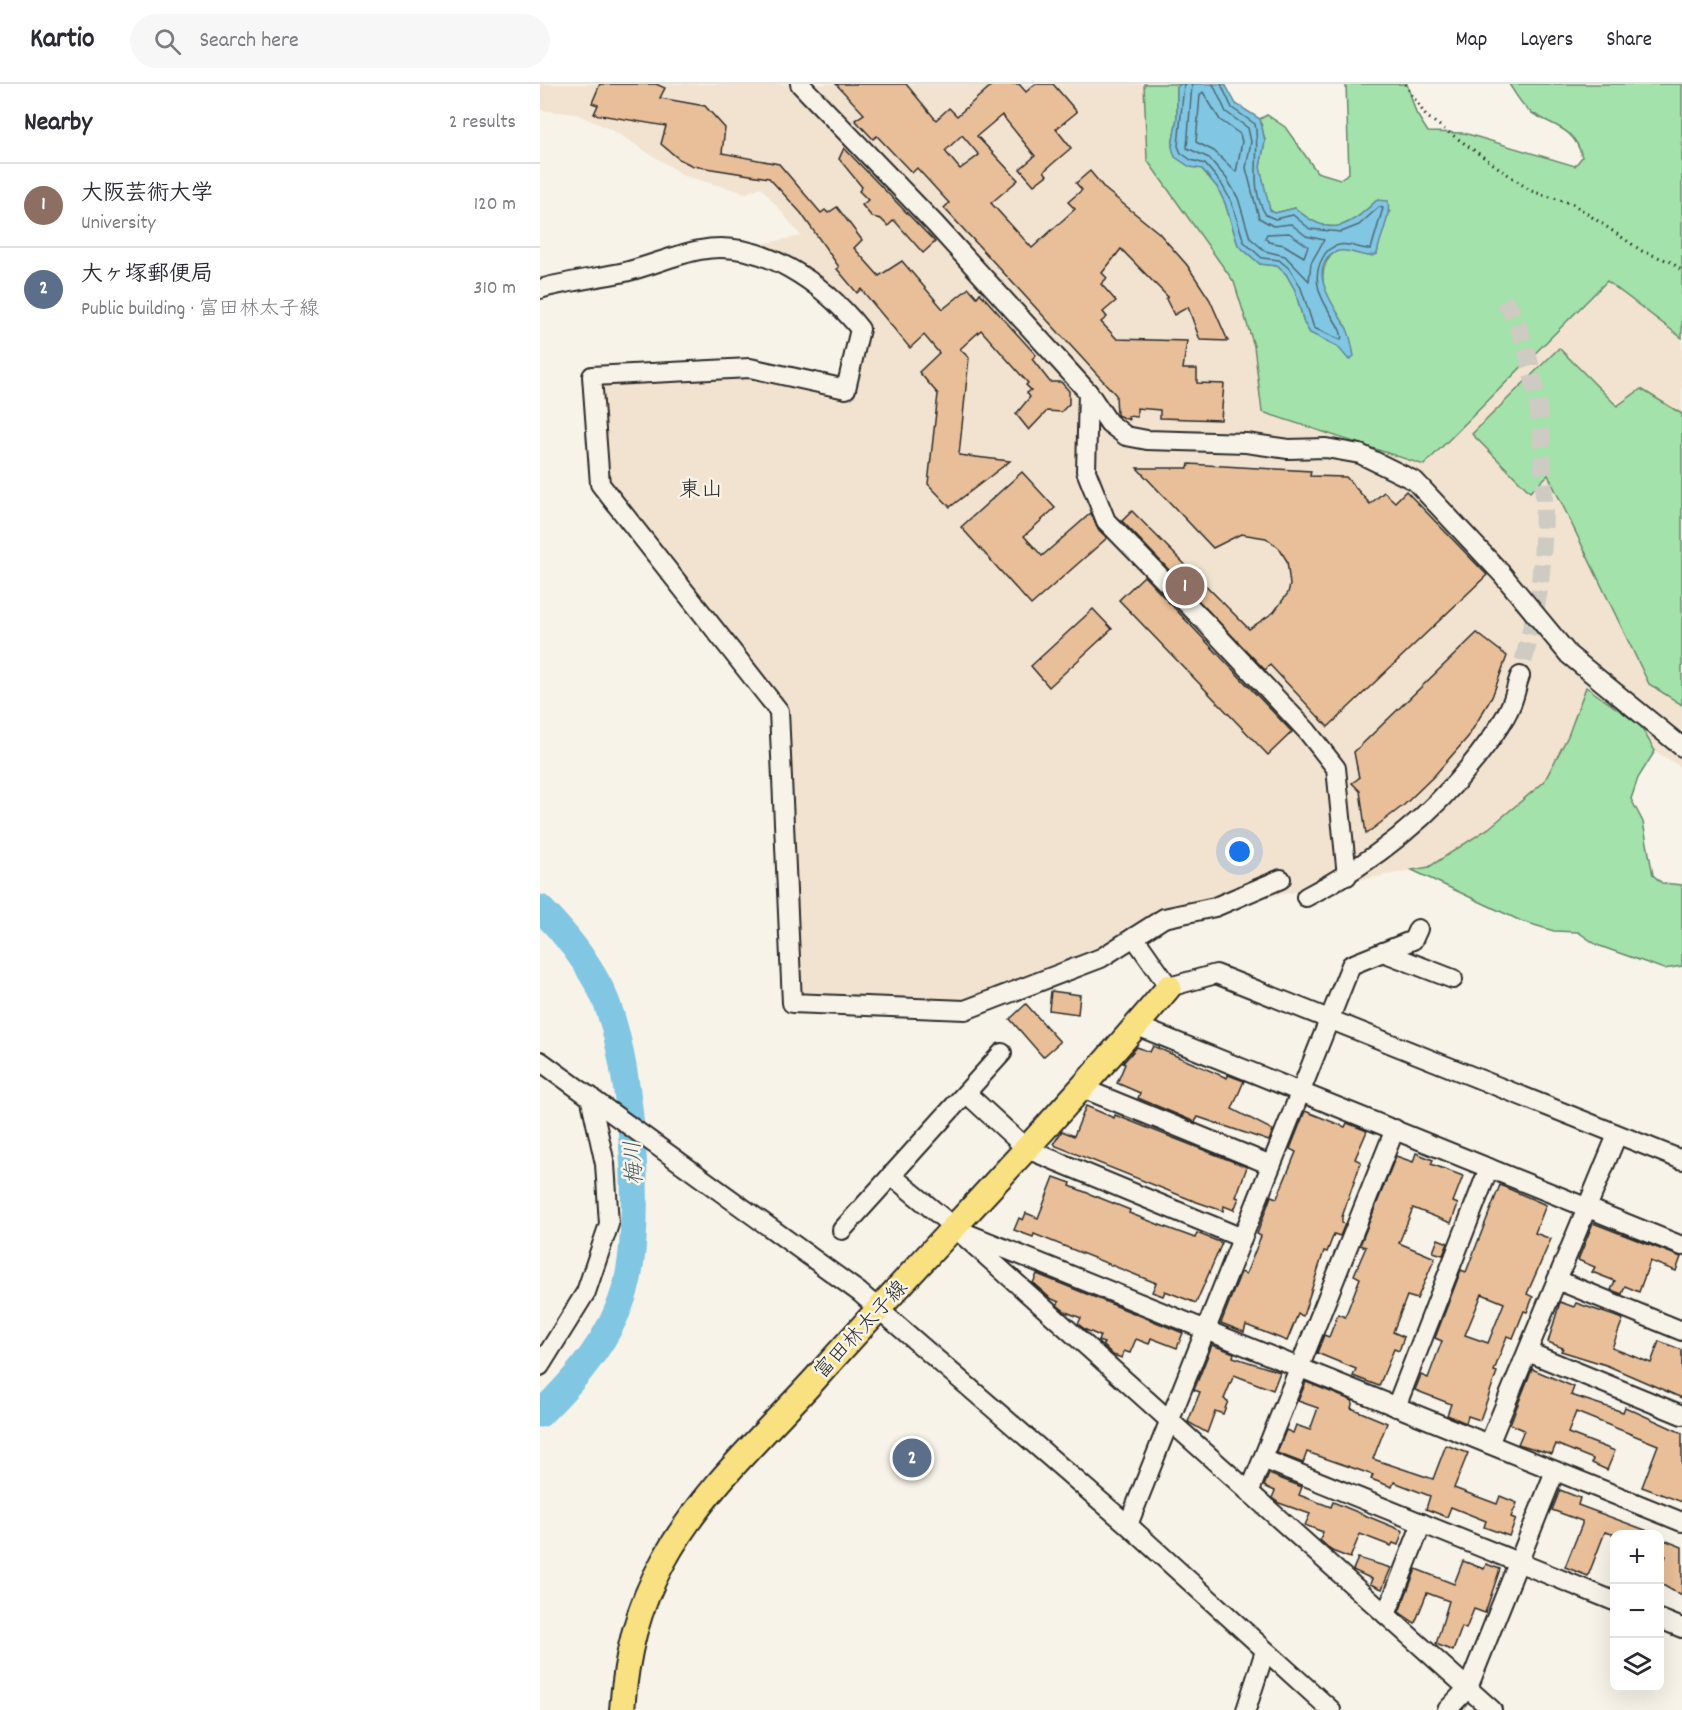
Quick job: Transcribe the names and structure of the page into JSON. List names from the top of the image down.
{
  "streets": {
    "main road": ["富田林太子線"]
  },
  "districts": ["東山"],
  "water": ["梅川"],
  "page": {
    "header": "Kartio",
    "search": "Search here",
    "nav": ["Map", "Layers", "Share"],
    "heading": ["Nearby", "2 results"],
    "list": [
      {
        "mark": "1",
        "name": "大阪芸術大学",
        "note": "University",
        "value": "120 m"
      },
      {
        "mark": "2",
        "name": "大ヶ塚郵便局",
        "note": "Public building · 富田林太子線",
        "value": "310 m"
      }
    ],
    "pins": ["1", "2"],
    "map_buttons": ["+", "−"]
  }
}
